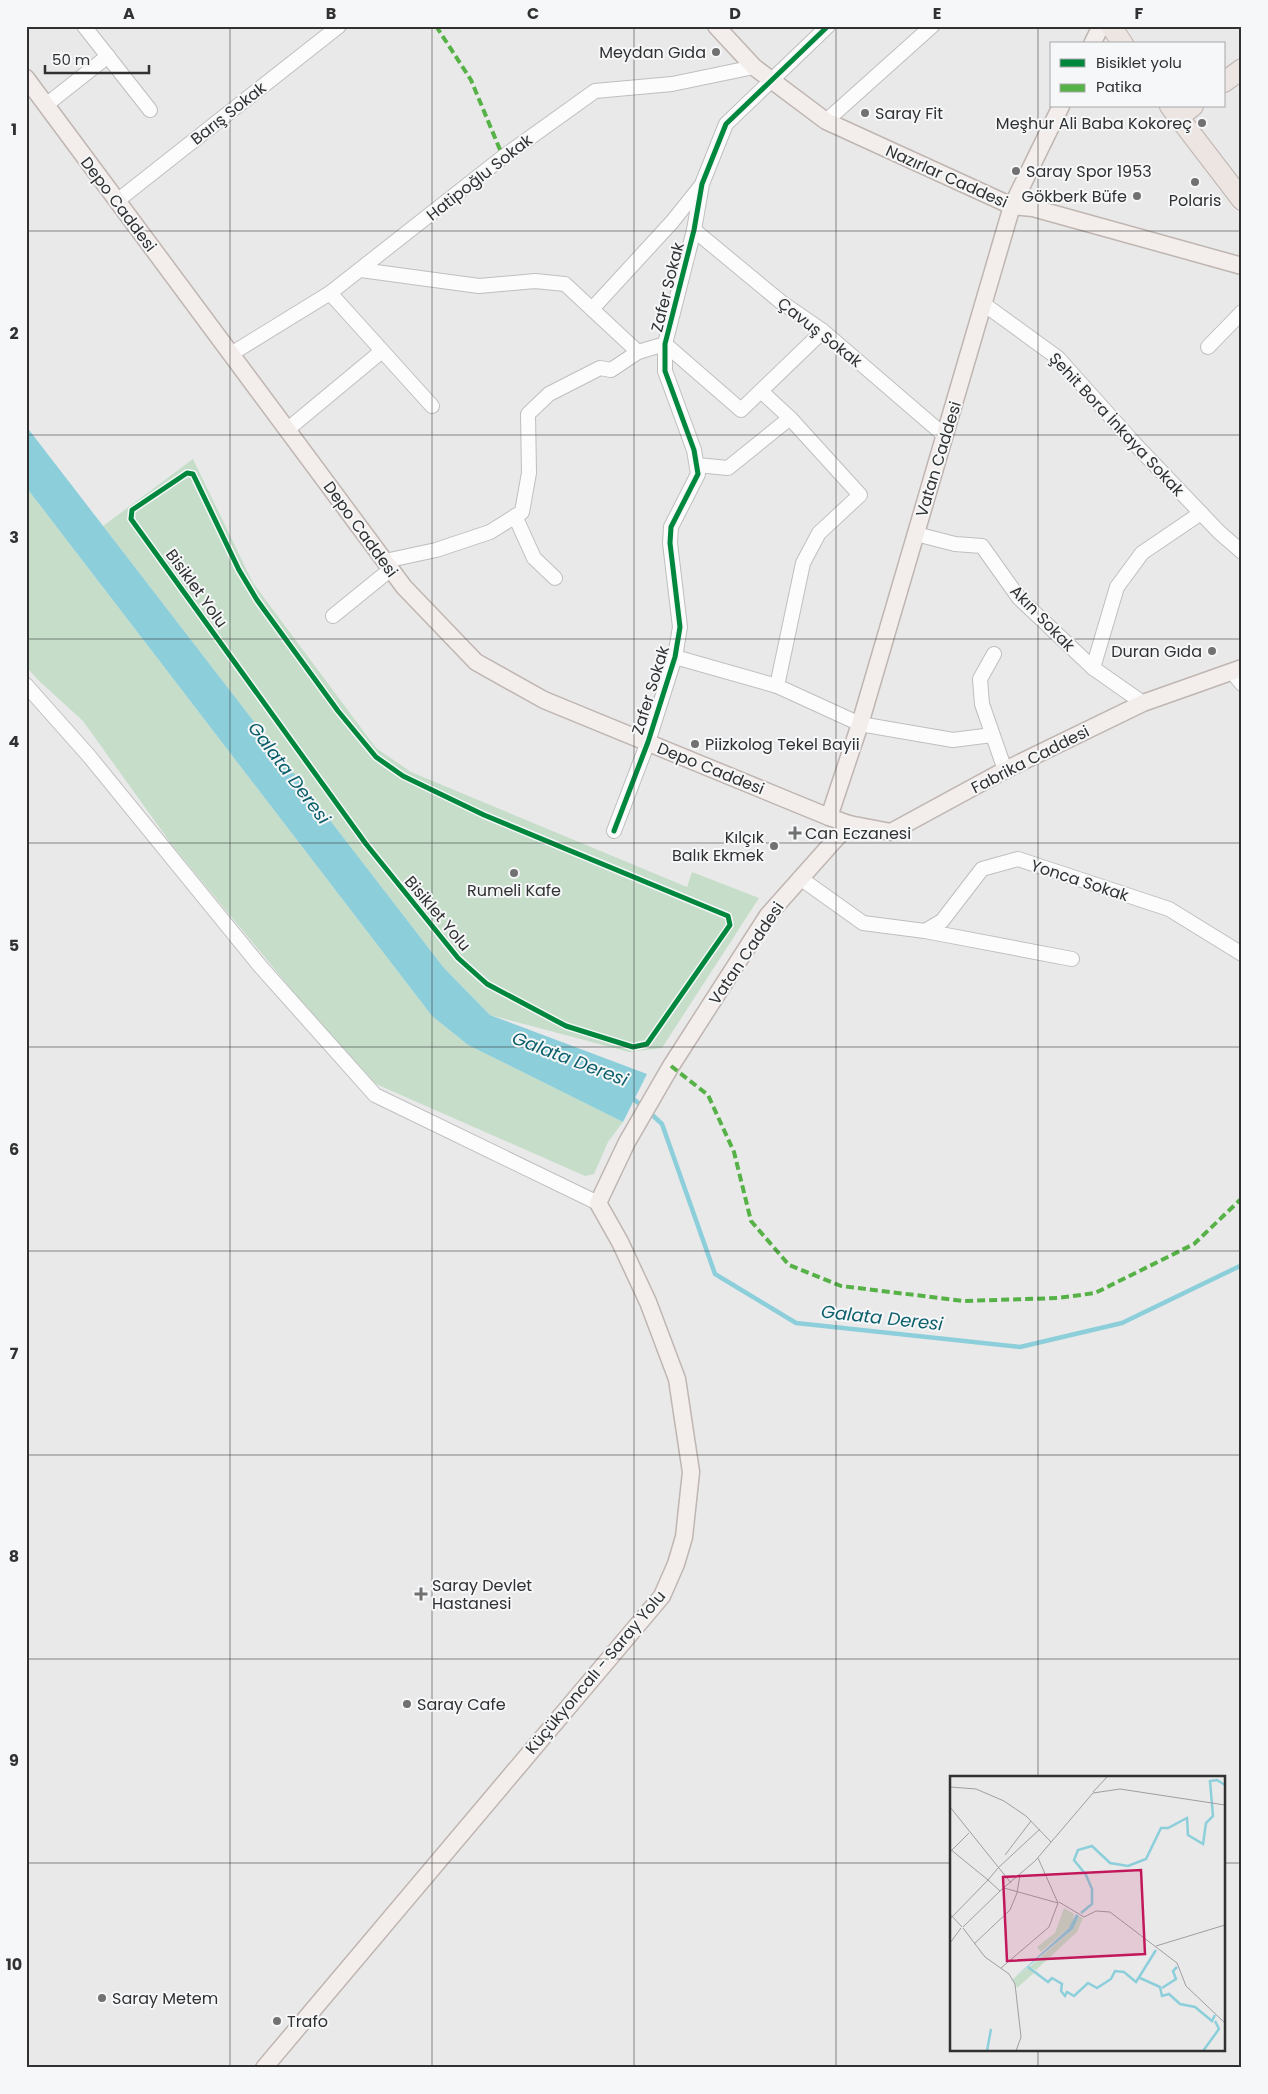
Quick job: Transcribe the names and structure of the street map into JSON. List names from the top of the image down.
{
  "streets": {
    "main road": [
      "Nazırlar Caddesi",
      "Depo Caddesi",
      "Vatan Caddesi",
      "Fabrika Caddesi",
      "Küçükyoncalı - Saray Yolu"
    ],
    "street": [
      "Barış Sokak",
      "Hatipoğlu Sokak",
      "Zafer Sokak",
      "Çavuş Sokak",
      "Şehit Bora İnkaya Sokak",
      "Akın Sokak",
      "Yonca Sokak"
    ],
    "cycle path": ["Bisiklet Yolu"]
  },
  "crossings": [
    ["Barış Sokak", "Depo Caddesi"],
    ["Nazırlar Caddesi", "Hatipoğlu Sokak"],
    ["Nazırlar Caddesi", "Zafer Sokak"],
    ["Nazırlar Caddesi", "Vatan Caddesi"],
    ["Hatipoğlu Sokak", "Depo Caddesi"],
    ["Depo Caddesi", "Zafer Sokak"],
    ["Depo Caddesi", "Vatan Caddesi"],
    ["Depo Caddesi", "Fabrika Caddesi"],
    ["Zafer Sokak", "Çavuş Sokak"],
    ["Çavuş Sokak", "Vatan Caddesi"],
    ["Şehit Bora İnkaya Sokak", "Vatan Caddesi"],
    ["Vatan Caddesi", "Akın Sokak"],
    ["Vatan Caddesi", "Fabrika Caddesi"],
    ["Vatan Caddesi", "Küçükyoncalı - Saray Yolu"],
    ["Akın Sokak", "Fabrika Caddesi"]
  ],
  "water": ["Galata Deresi"],
  "places": {
    "other": [
      "Meydan Gıda",
      "Saray Fit",
      "Meşhur Ali Baba Kokoreç",
      "Saray Spor 1953",
      "Polaris",
      "Gökberk Büfe",
      "Duran Gıda",
      "Piizkolog Tekel Bayii",
      "Kılçık Balık Ekmek",
      "Rumeli Kafe",
      "Saray Cafe",
      "Saray Metem",
      "Trafo"
    ],
    "health": ["Can Eczanesi", "Saray Devlet Hastanesi"]
  },
  "legend": ["Bisiklet yolu", "Patika"],
  "scale_bar": "50 m",
  "grid": {
    "columns": [
      "A",
      "B",
      "C",
      "D",
      "E",
      "F"
    ],
    "rows": [
      "1",
      "2",
      "3",
      "4",
      "5",
      "6",
      "7",
      "8",
      "9",
      "10"
    ]
  }
}
